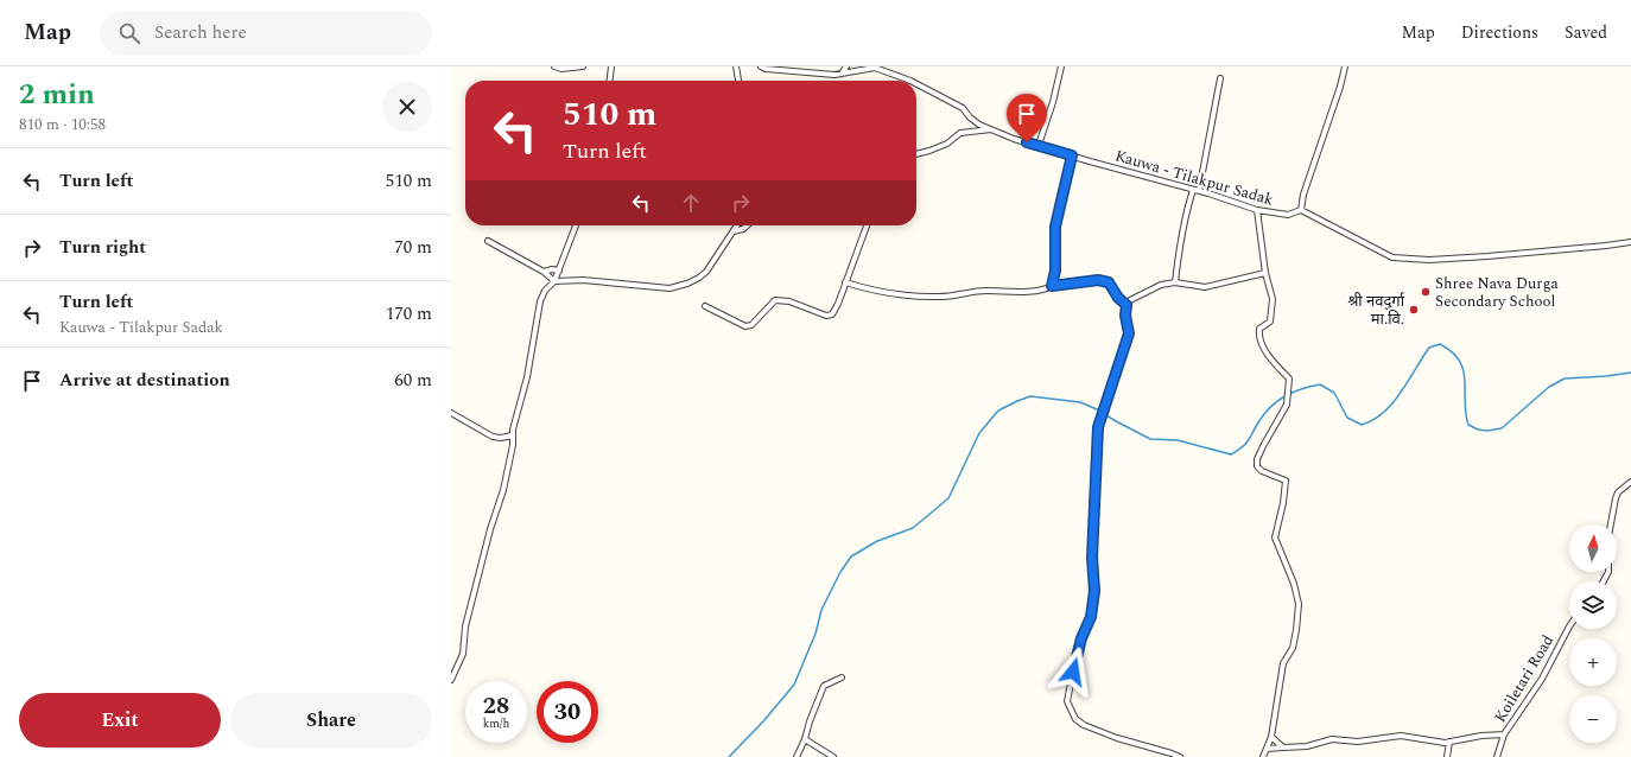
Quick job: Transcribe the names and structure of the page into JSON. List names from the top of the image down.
{
  "streets": {
    "street": ["Kauwa - Tilakpur Sadak", "Koiletari Road"]
  },
  "places": ["Shree Nava Durga Secondary School", "श्री नवदुर्गा मा.वि."],
  "north": "top",
  "page": {
    "header": "Map",
    "search": "Search here",
    "nav": ["Map", "Directions", "Saved"],
    "heading": ["2 min", "810 m · 10:58"],
    "turn": ["510 m", "Turn left"],
    "list": [
      {
        "name": "Turn left",
        "value": "510 m"
      },
      {
        "name": "Turn right",
        "value": "70 m"
      },
      {
        "name": "Turn left",
        "note": "Kauwa - Tilakpur Sadak",
        "value": "170 m"
      },
      {
        "name": "Arrive at destination",
        "value": "60 m"
      }
    ],
    "map_buttons": ["+", "−"],
    "speed": "28 km/h",
    "limit": "30",
    "buttons": ["Exit", "Share"]
  }
}
